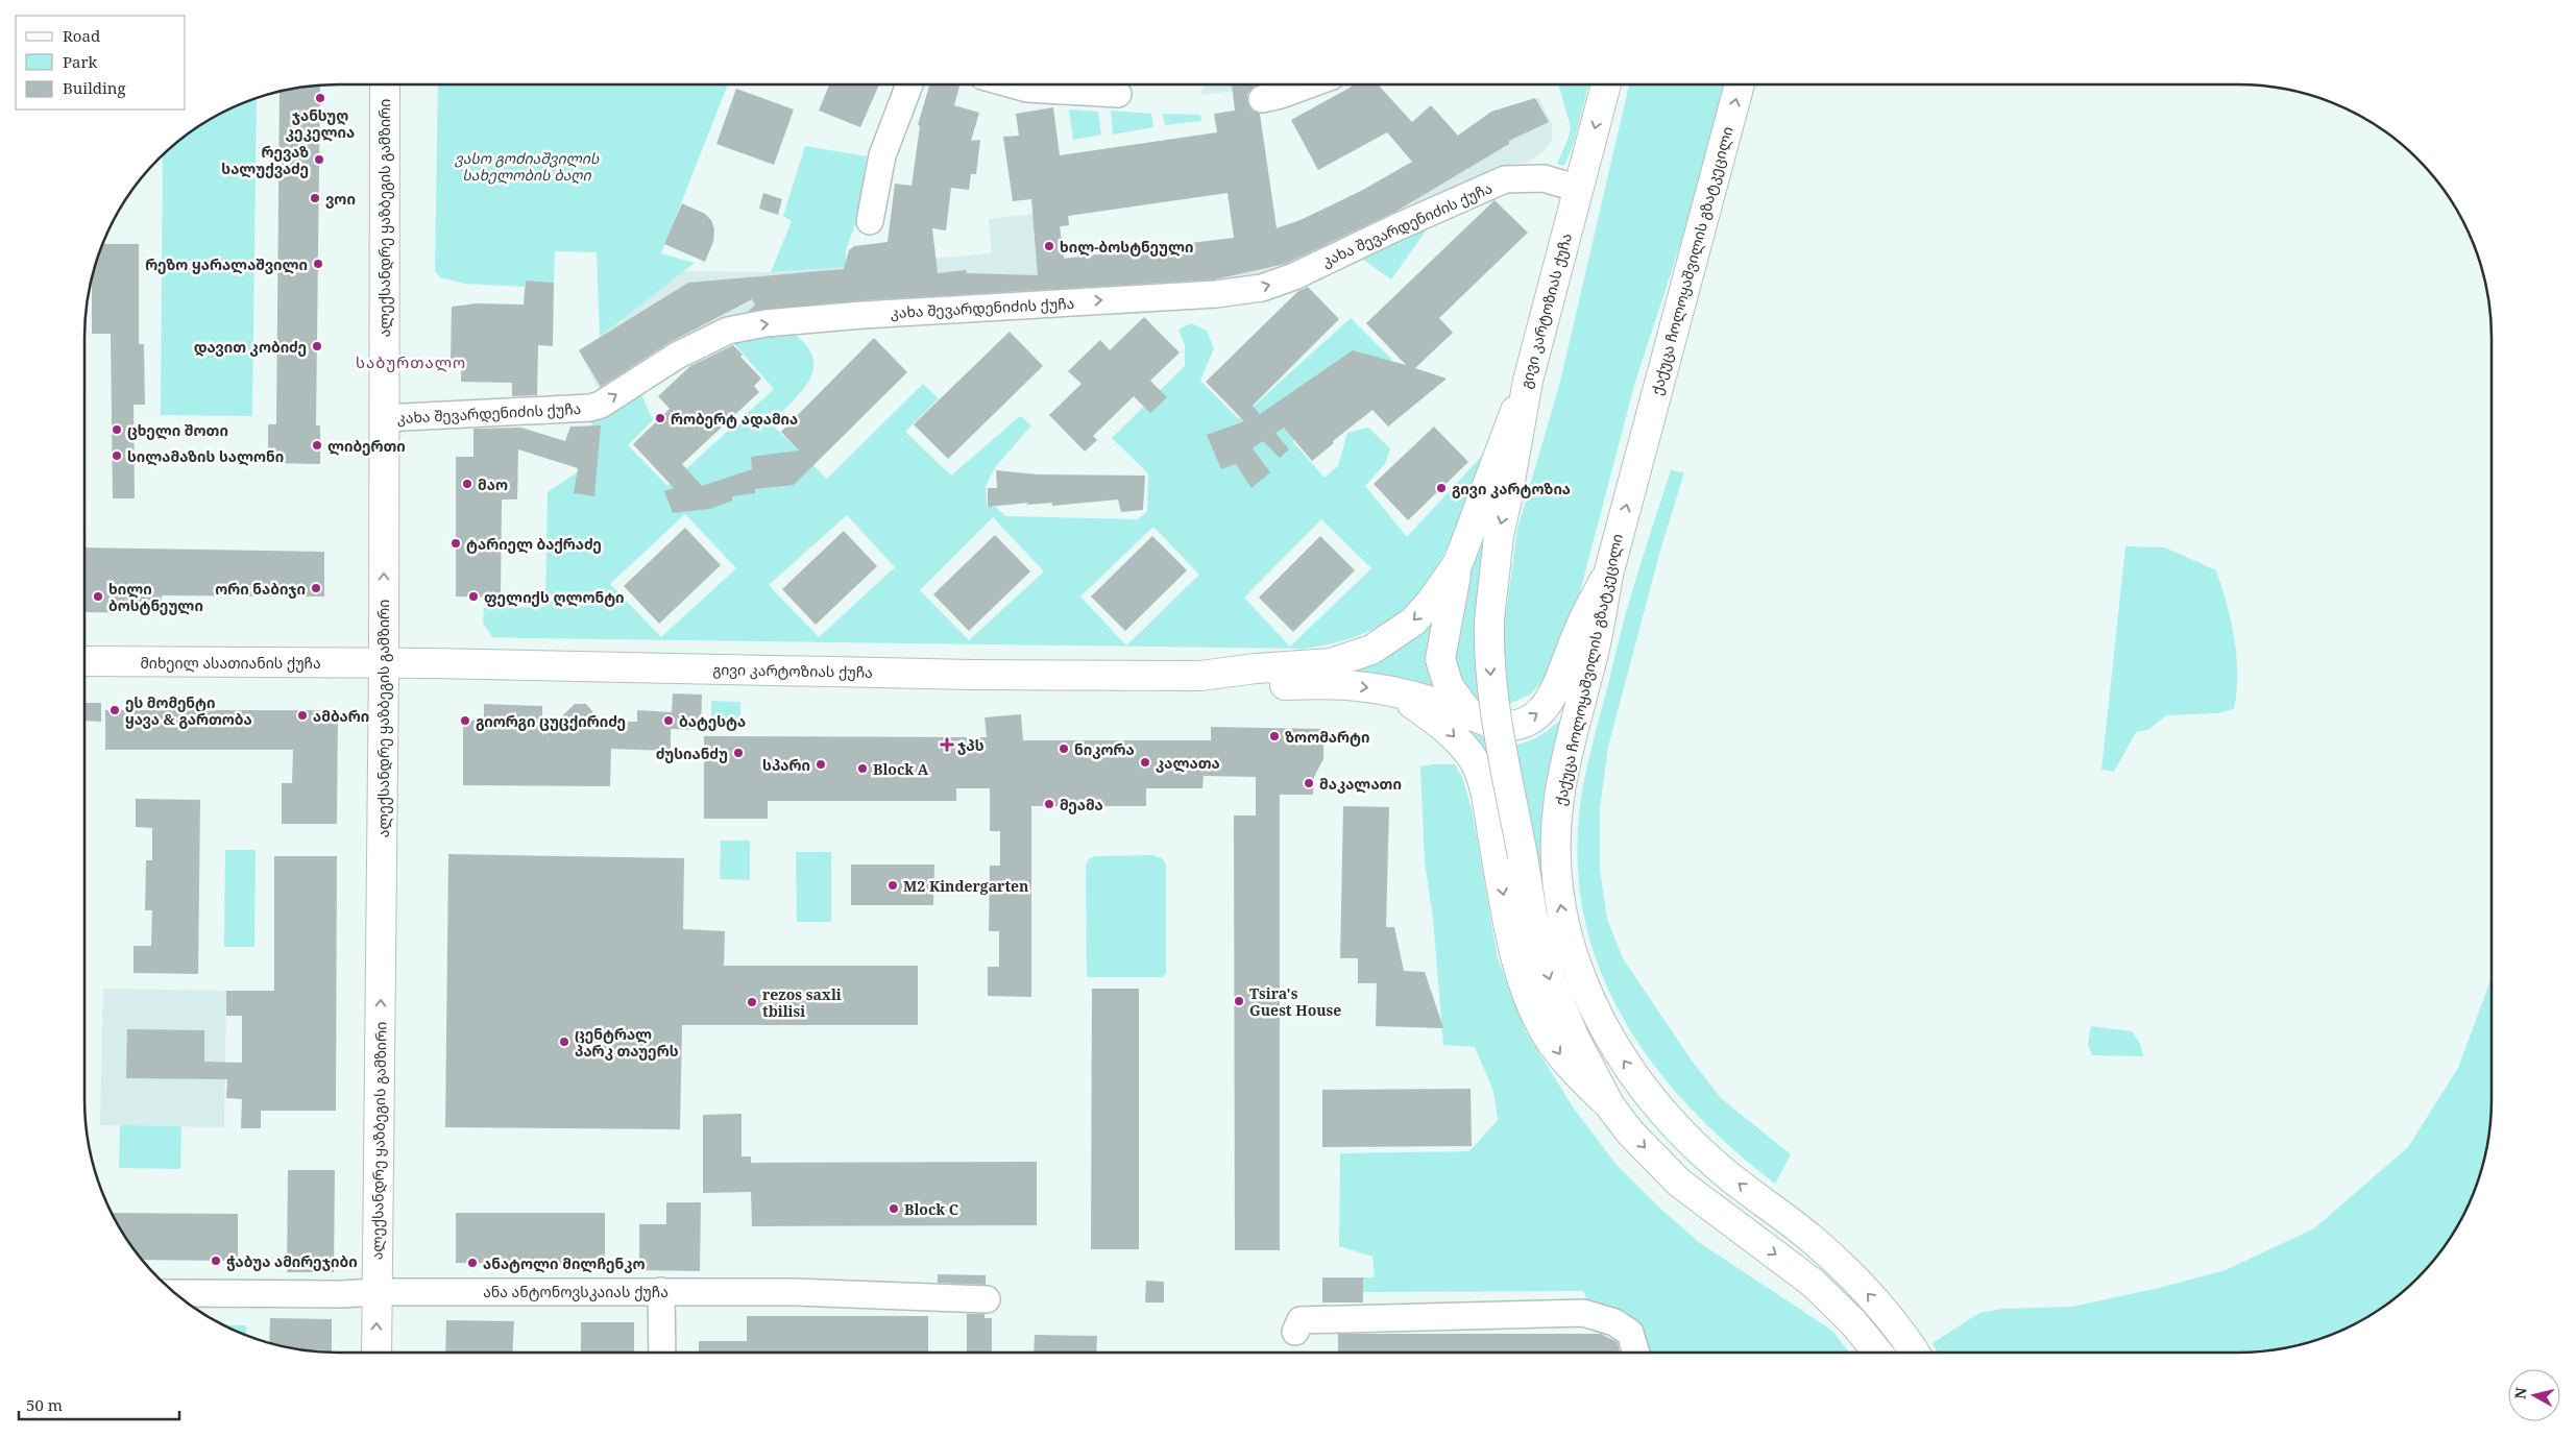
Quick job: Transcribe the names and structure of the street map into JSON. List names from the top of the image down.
{
  "streets": {
    "main road": [
      "ალექსანდრე ყაზბეგის გამზირი",
      "ქაქუცა ჩოლოყაშვილის გზატკეცილი",
      "გივი კარტოზიას ქუჩა",
      "მიხეილ ასათიანის ქუჩა"
    ],
    "street": ["კახა შევარდენიძის ქუჩა", "ანა ანტონოვსკაიას ქუჩა"]
  },
  "crossings": [
    ["ალექსანდრე ყაზბეგის გამზირი", "კახა შევარდენიძის ქუჩა"],
    ["ალექსანდრე ყაზბეგის გამზირი", "გივი კარტოზიას ქუჩა"],
    ["ალექსანდრე ყაზბეგის გამზირი", "მიხეილ ასათიანის ქუჩა"],
    ["ალექსანდრე ყაზბეგის გამზირი", "ანა ანტონოვსკაიას ქუჩა"],
    ["კახა შევარდენიძის ქუჩა", "გივი კარტოზიას ქუჩა"],
    ["ქაქუცა ჩოლოყაშვილის გზატკეცილი", "გივი კარტოზიას ქუჩა"],
    ["გივი კარტოზიას ქუჩა", "მიხეილ ასათიანის ქუჩა"]
  ],
  "one_way": ["ალექსანდრე ყაზბეგის გამზირი", "კახა შევარდენიძის ქუჩა"],
  "districts": ["საბურთალო"],
  "parks": ["ვასო გოძიაშვილის სახელობის ბაღი"],
  "places": {
    "other": [
      "ჯანსუღ კეკელია",
      "რევაზ სალუქვაძე",
      "ვოი",
      "ხილ-ბოსტნეული",
      "რეზო ყარალაშვილი",
      "დავით კობიძე",
      "რობერტ ადამია",
      "ცხელი შოთი",
      "ლიბერთი",
      "სილამაზის სალონი",
      "მაო",
      "გივი კარტოზია",
      "ტარიელ ბაქრაძე",
      "ორი ნაბიჯი",
      "ხილი ბოსტნეული",
      "ფელიქს ღლონტი",
      "ეს მომენტი ყავა & გართობა",
      "ამბარი",
      "გიორგი ცუცქირიძე",
      "ბატესტა",
      "ზოომარტი",
      "ნიკორა",
      "ძუსიანძუ",
      "კალათა",
      "სპარი",
      "Block A",
      "მაკალათი",
      "მეამა",
      "M2 Kindergarten",
      "Tsira's Guest House",
      "rezos saxli tbilisi",
      "ცენტრალ პარკ თაუერს",
      "Block C",
      "ჭაბუა ამირეჯიბი",
      "ანატოლი მილჩენკო"
    ],
    "health": ["ჯპს"]
  },
  "legend": ["Road", "Park", "Building"],
  "scale_bar": "50 m",
  "north": "left"
}
